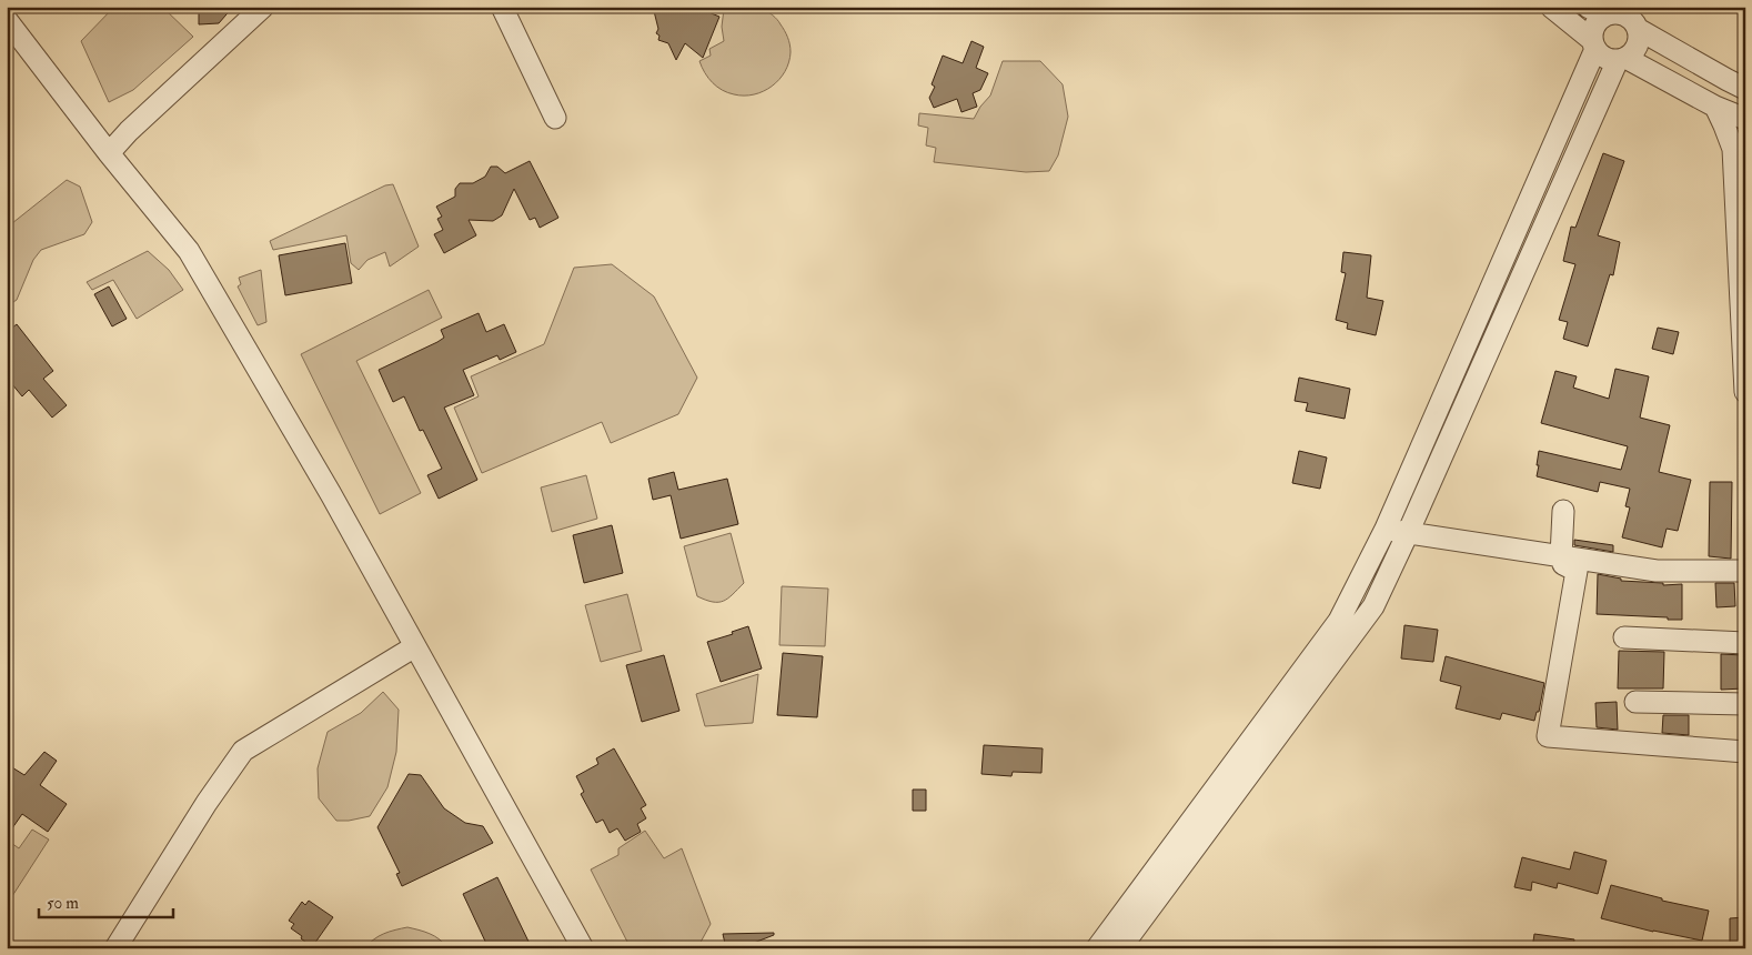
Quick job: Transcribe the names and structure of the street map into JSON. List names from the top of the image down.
{
  "scale_bar": "50 m"
}
